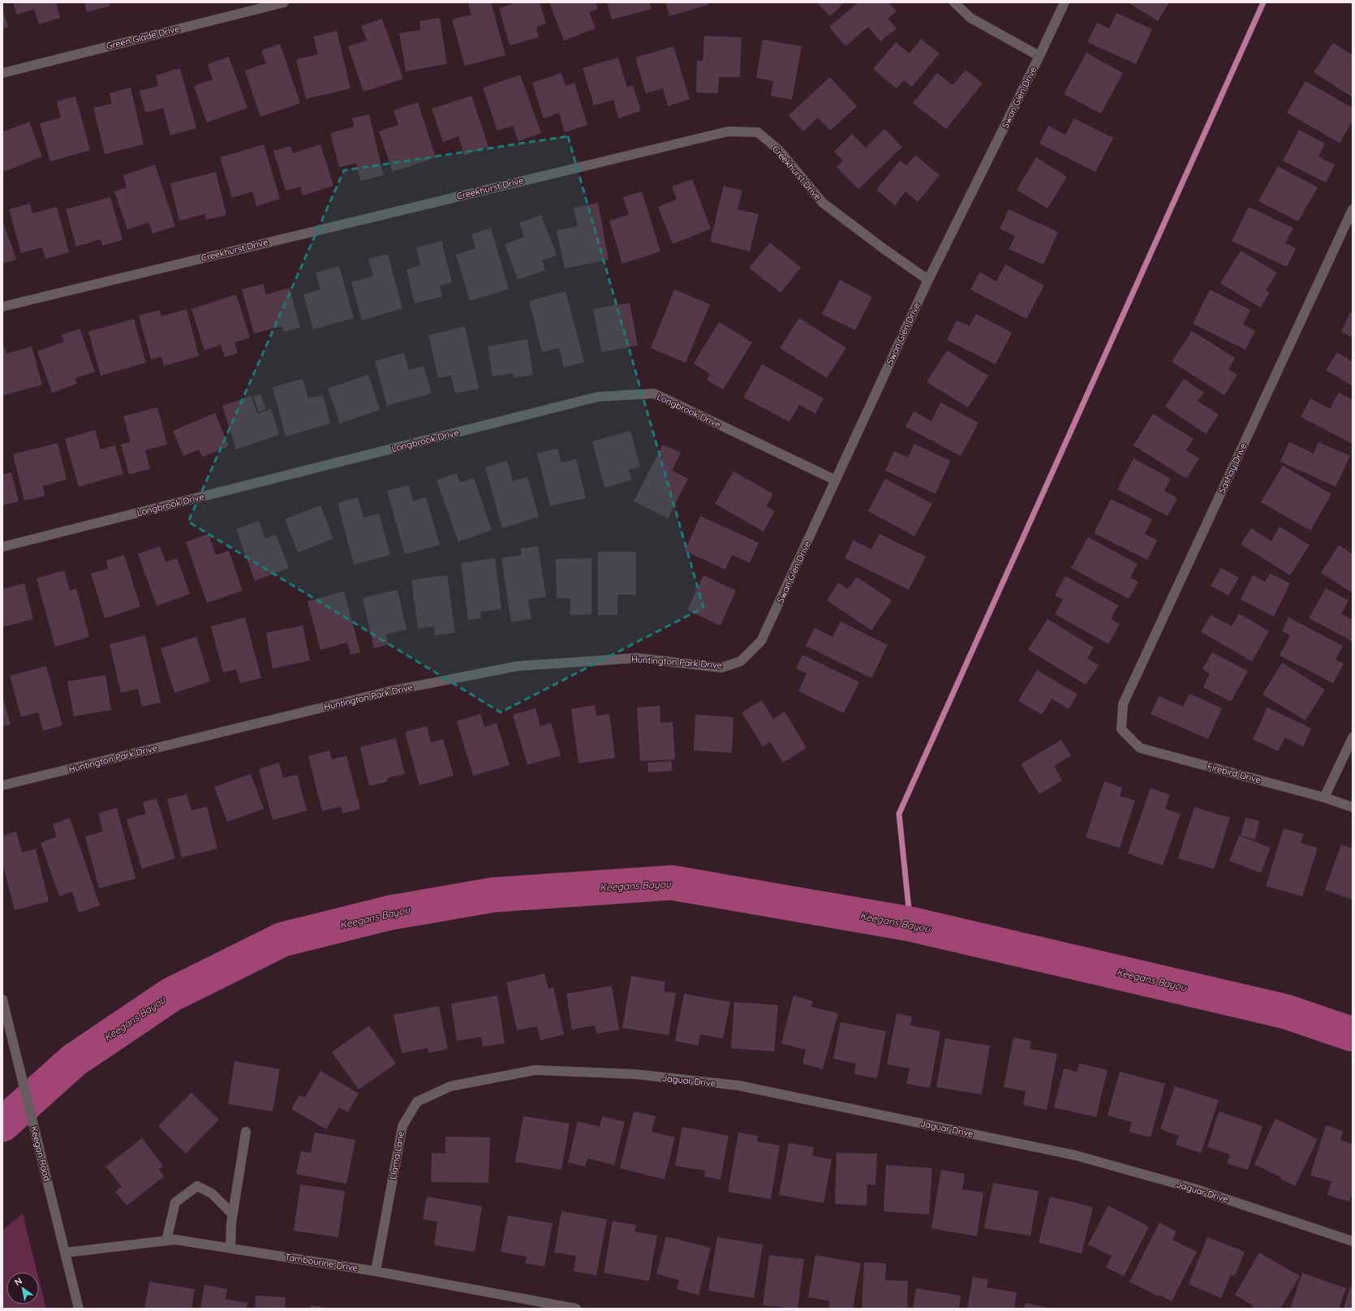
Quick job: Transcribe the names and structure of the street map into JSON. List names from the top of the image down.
{
  "streets": {
    "street": [
      "Green Glade Drive",
      "Swan Glen Drive",
      "Creekhurst Drive",
      "Longbrook Drive",
      "Sashay Drive",
      "Huntington Park Drive",
      "Firebird Drive",
      "Jaguar Drive",
      "Keegan Road",
      "Llama Lane",
      "Tambourine Drive"
    ]
  },
  "crossings": [
    ["Swan Glen Drive", "Creekhurst Drive"],
    ["Swan Glen Drive", "Longbrook Drive"],
    ["Swan Glen Drive", "Huntington Park Drive"],
    ["Sashay Drive", "Firebird Drive"],
    ["Jaguar Drive", "Llama Lane"],
    ["Keegan Road", "Tambourine Drive"],
    ["Llama Lane", "Tambourine Drive"]
  ],
  "water": ["Keegans Bayou"],
  "north": "top left"
}
